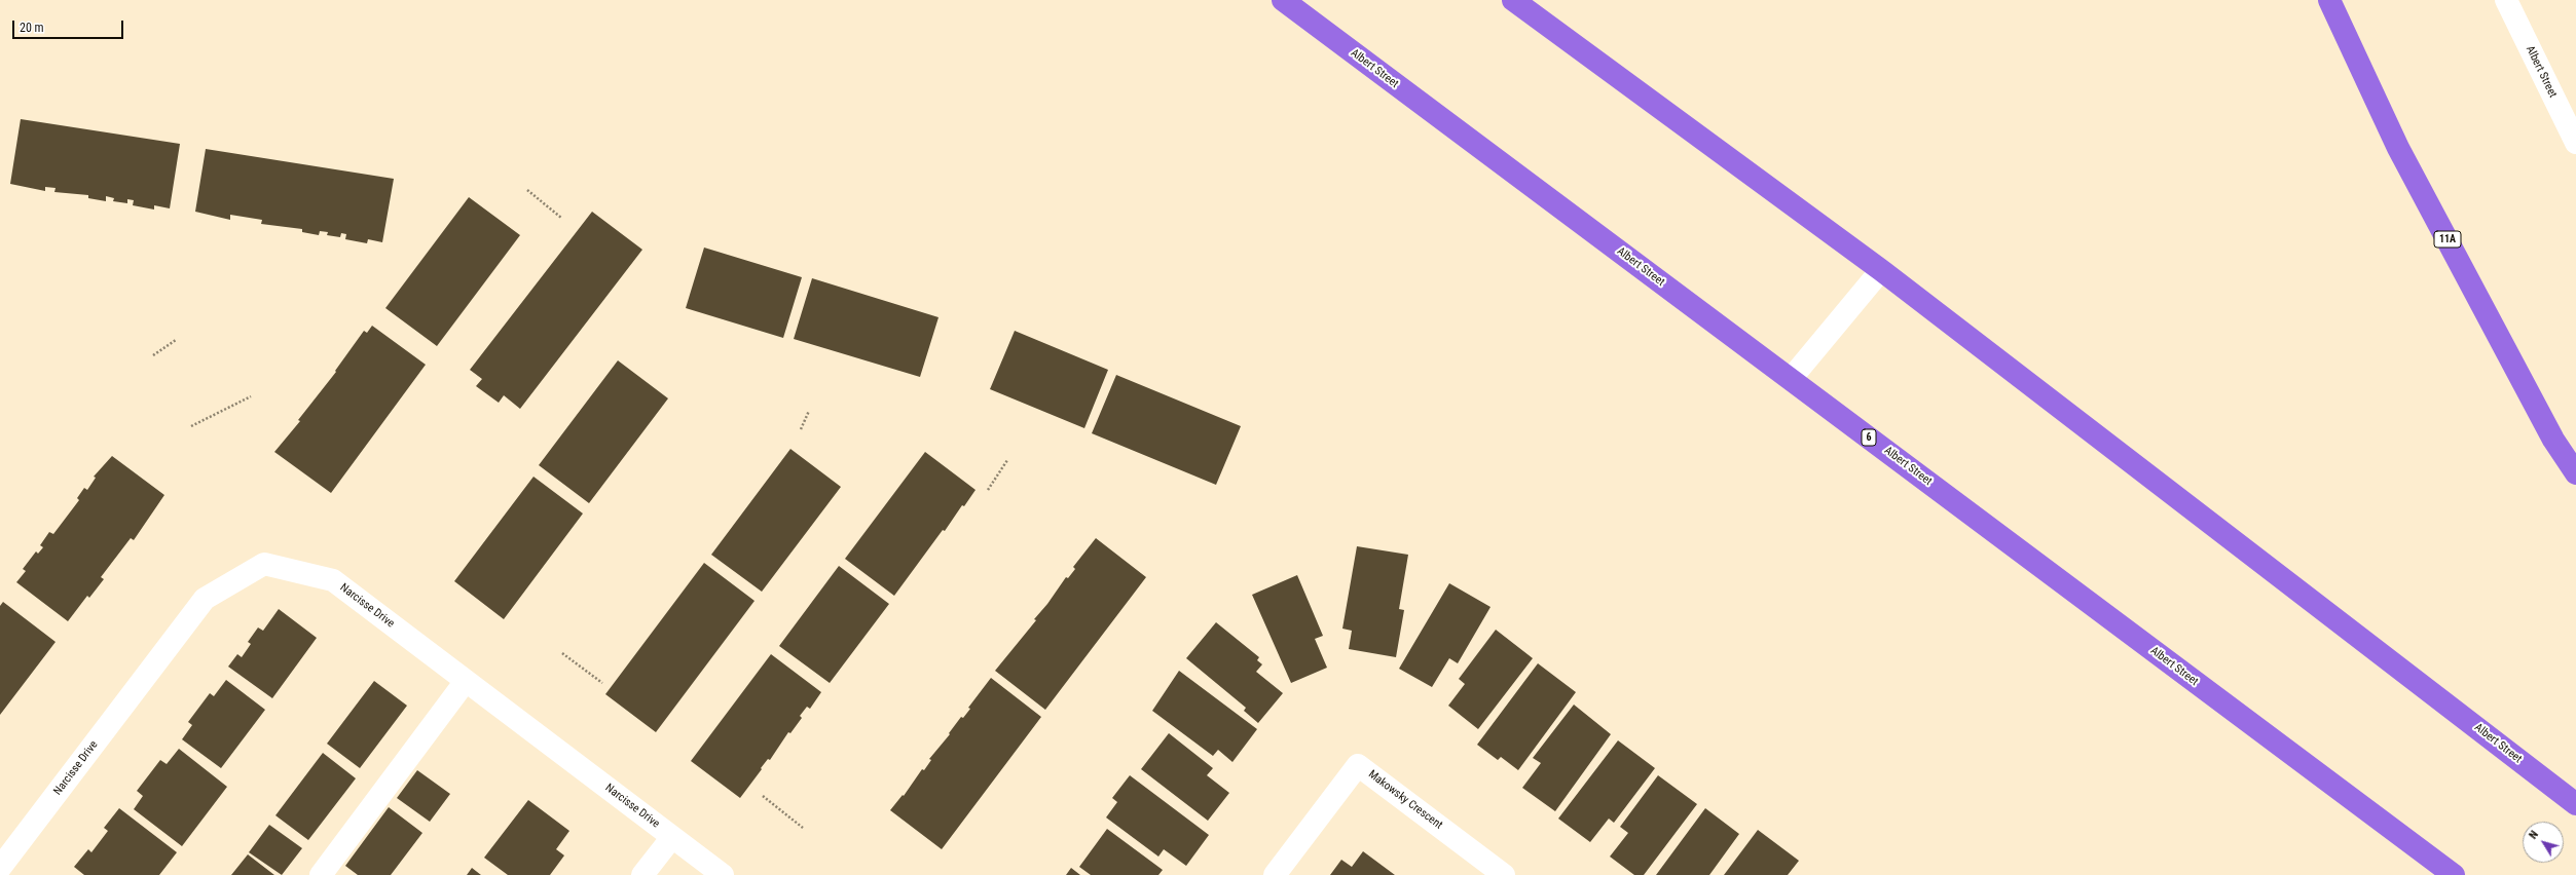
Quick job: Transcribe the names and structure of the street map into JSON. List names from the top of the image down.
{
  "streets": {
    "highway": ["Albert Street", "11A", "6"],
    "street": ["Narcisse Drive", "Makowsky Crescent"]
  },
  "scale_bar": "20 m",
  "north": "top left"
}
